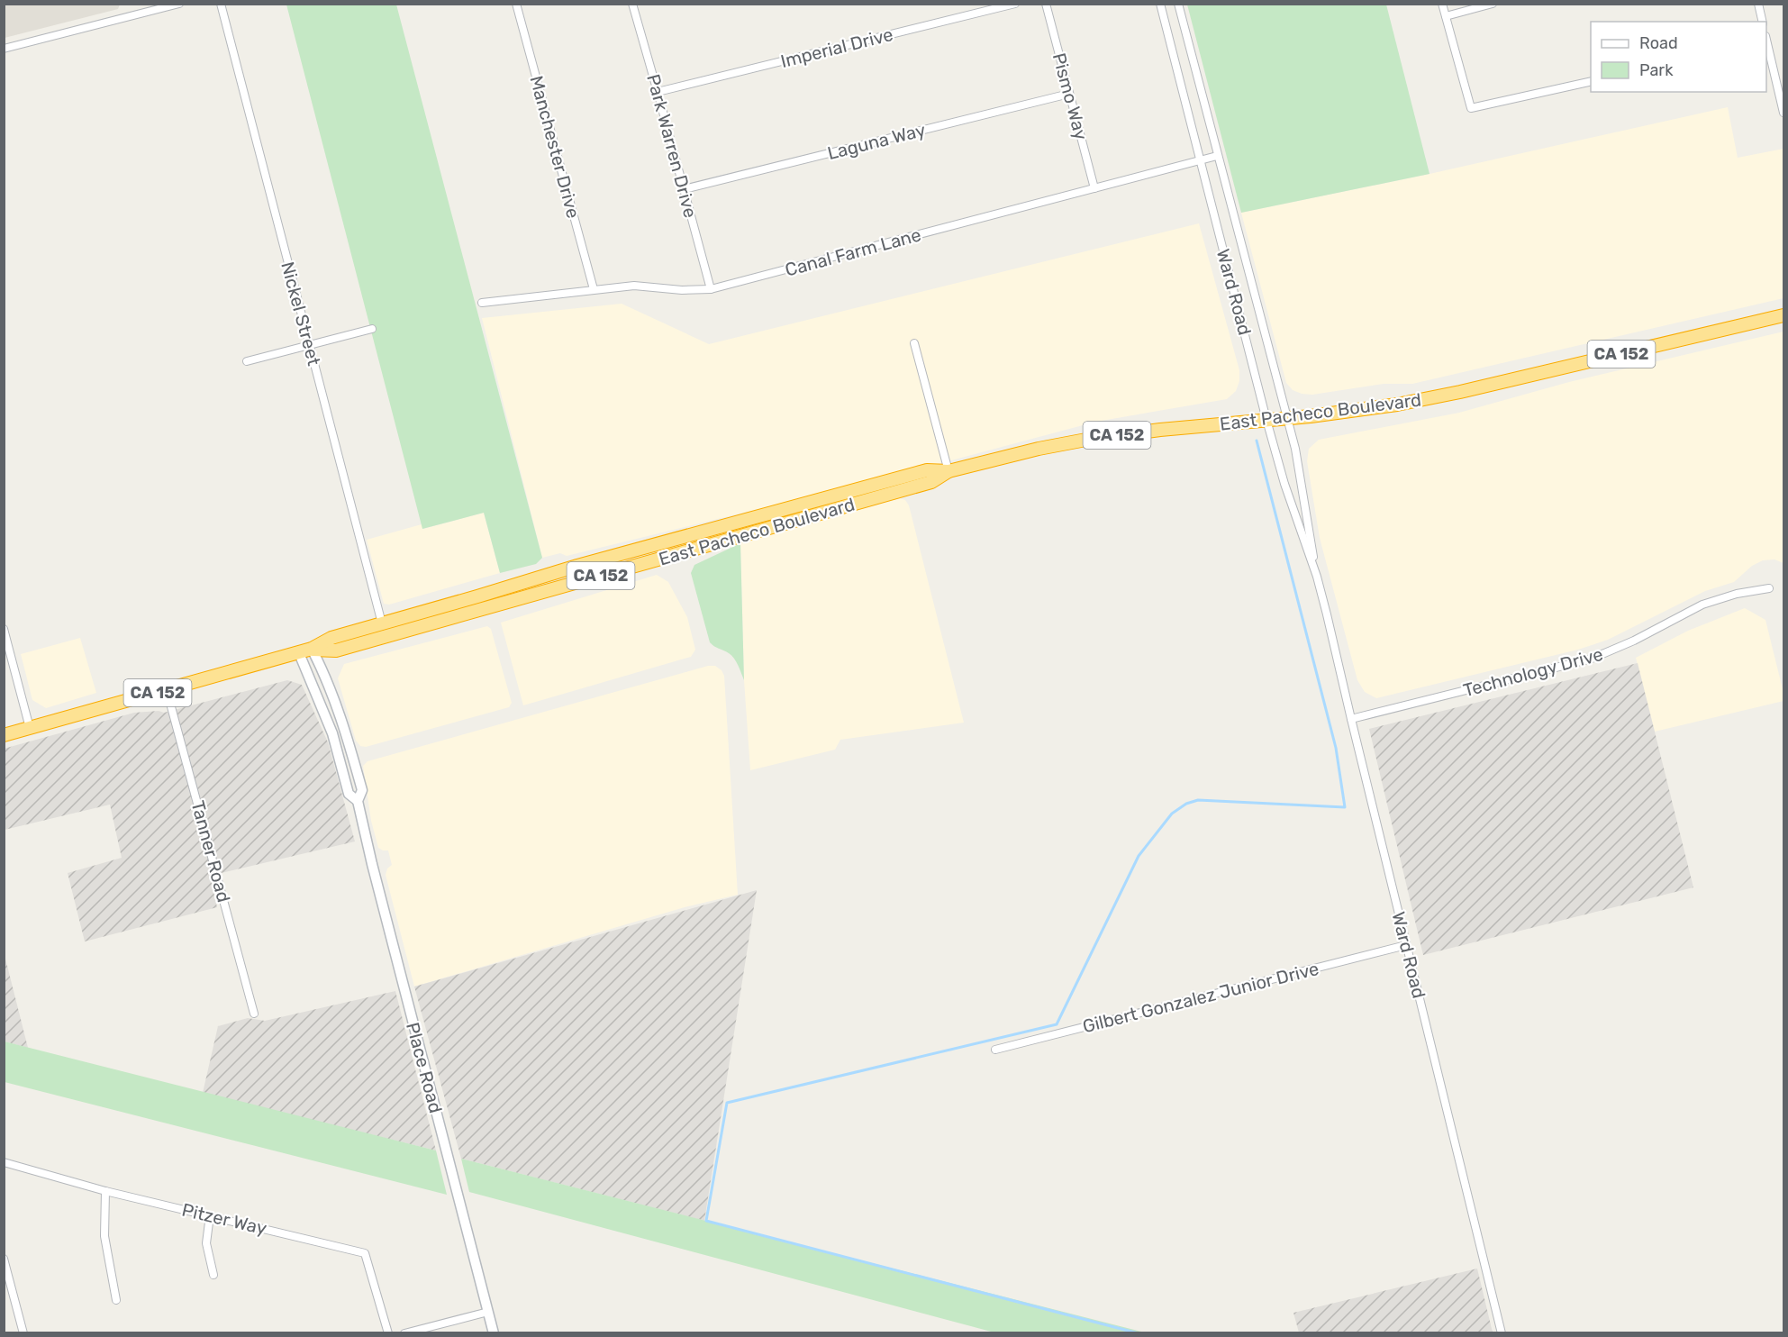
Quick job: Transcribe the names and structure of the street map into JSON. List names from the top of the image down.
{
  "streets": {
    "highway": ["CA 152", "East Pacheco Boulevard"],
    "street": [
      "Imperial Drive",
      "Pismo Way",
      "Laguna Way",
      "Park Warren Drive",
      "Manchester Drive",
      "Canal Farm Lane",
      "Ward Road",
      "Nickel Street",
      "Technology Drive",
      "Tanner Road",
      "Gilbert Gonzalez Junior Drive",
      "Place Road",
      "Pitzer Way"
    ]
  },
  "crossings": [
    ["Imperial Drive", "Park Warren Drive"],
    ["Pismo Way", "Laguna Way"],
    ["Pismo Way", "Canal Farm Lane"],
    ["Laguna Way", "Park Warren Drive"],
    ["Park Warren Drive", "Canal Farm Lane"],
    ["Manchester Drive", "Canal Farm Lane"],
    ["Canal Farm Lane", "Ward Road"],
    ["Ward Road", "East Pacheco Boulevard"],
    ["Ward Road", "Technology Drive"],
    ["Ward Road", "Gilbert Gonzalez Junior Drive"],
    ["Nickel Street", "East Pacheco Boulevard"],
    ["East Pacheco Boulevard", "Tanner Road"],
    ["East Pacheco Boulevard", "Place Road"]
  ],
  "legend": ["Road", "Park"]
}
